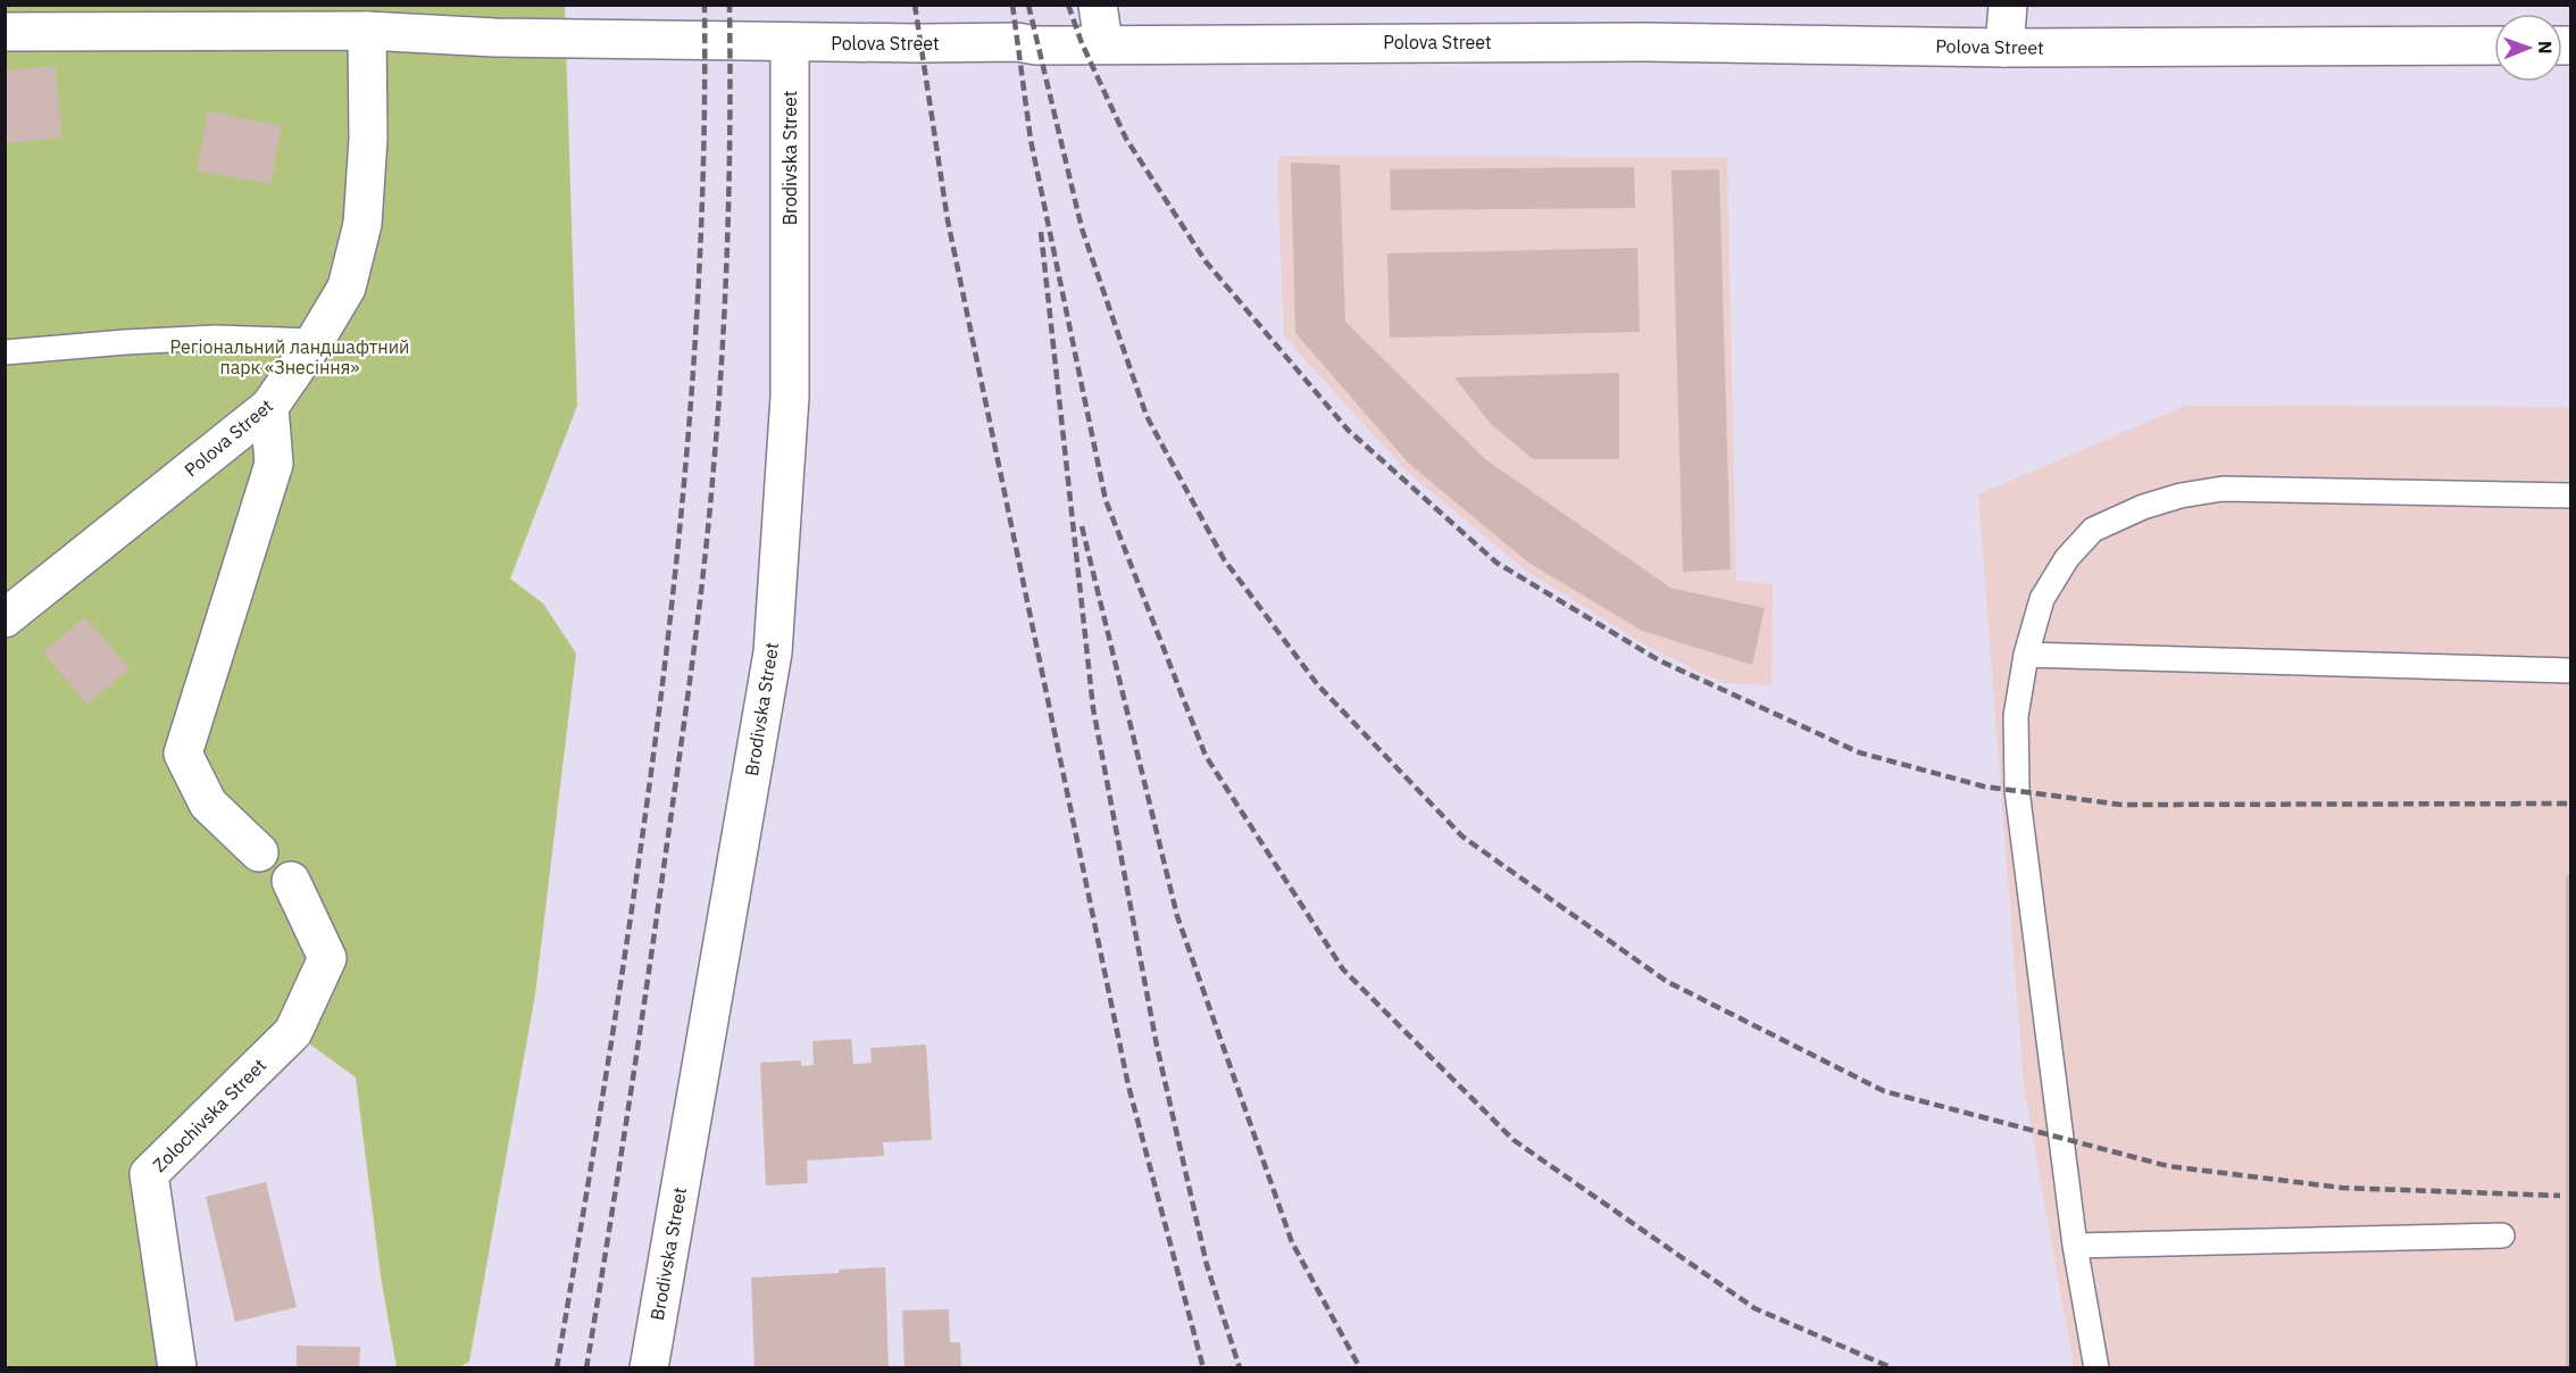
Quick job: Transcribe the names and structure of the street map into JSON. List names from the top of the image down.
{
  "streets": {
    "street": ["Polova Street", "Brodivska Street", "Zolochivska Street"]
  },
  "crossings": [
    ["Polova Street", "Brodivska Street"]
  ],
  "parks": ["Регіональний ландшафтний парк «Знесіння»"],
  "north": "right"
}
